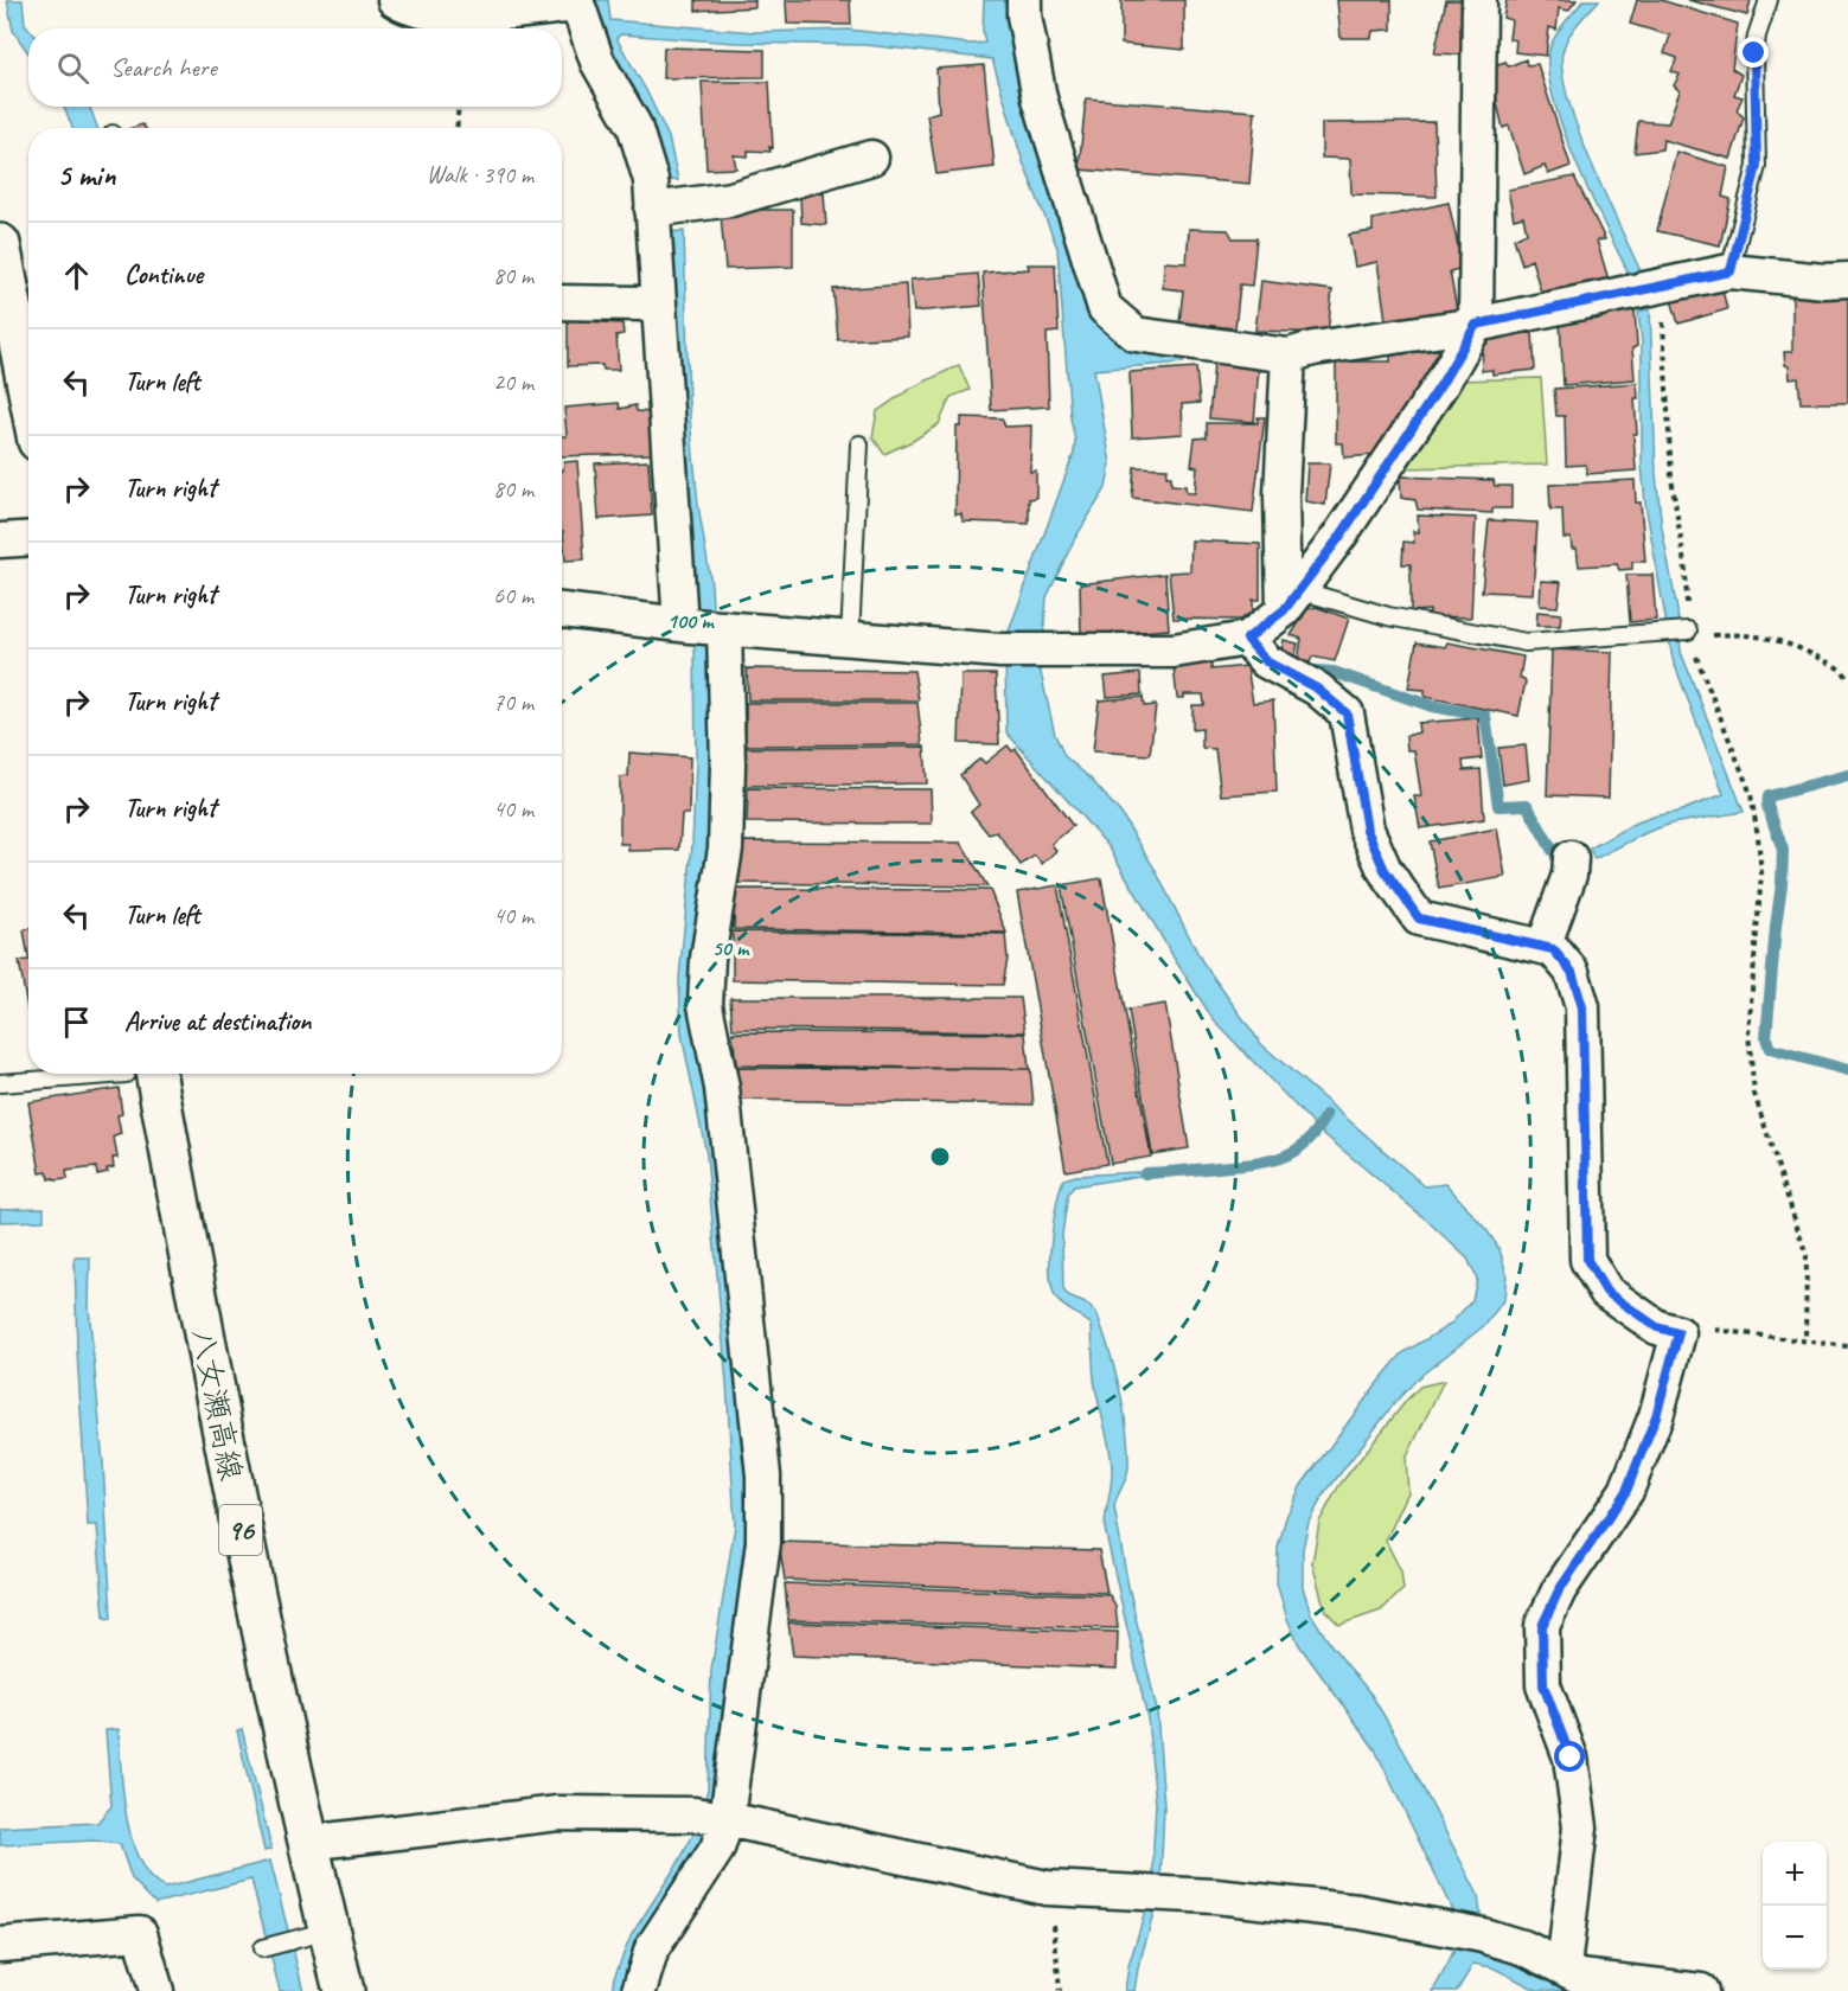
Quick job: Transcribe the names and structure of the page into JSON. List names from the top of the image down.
{
  "streets": {
    "main road": ["八女瀬高線", "96"]
  },
  "page": {
    "search": "Search here",
    "heading": ["5 min", "Walk · 390 m"],
    "list": [
      ["Continue", "80 m"],
      ["Turn left", "20 m"],
      ["Turn right", "80 m"],
      ["Turn right", "60 m"],
      ["Turn right", "70 m"],
      ["Turn right", "40 m"],
      ["Turn left", "40 m"],
      "Arrive at destination"
    ],
    "map_buttons": ["+", "−"]
  },
  "rings": ["100 m", "50 m"]
}
